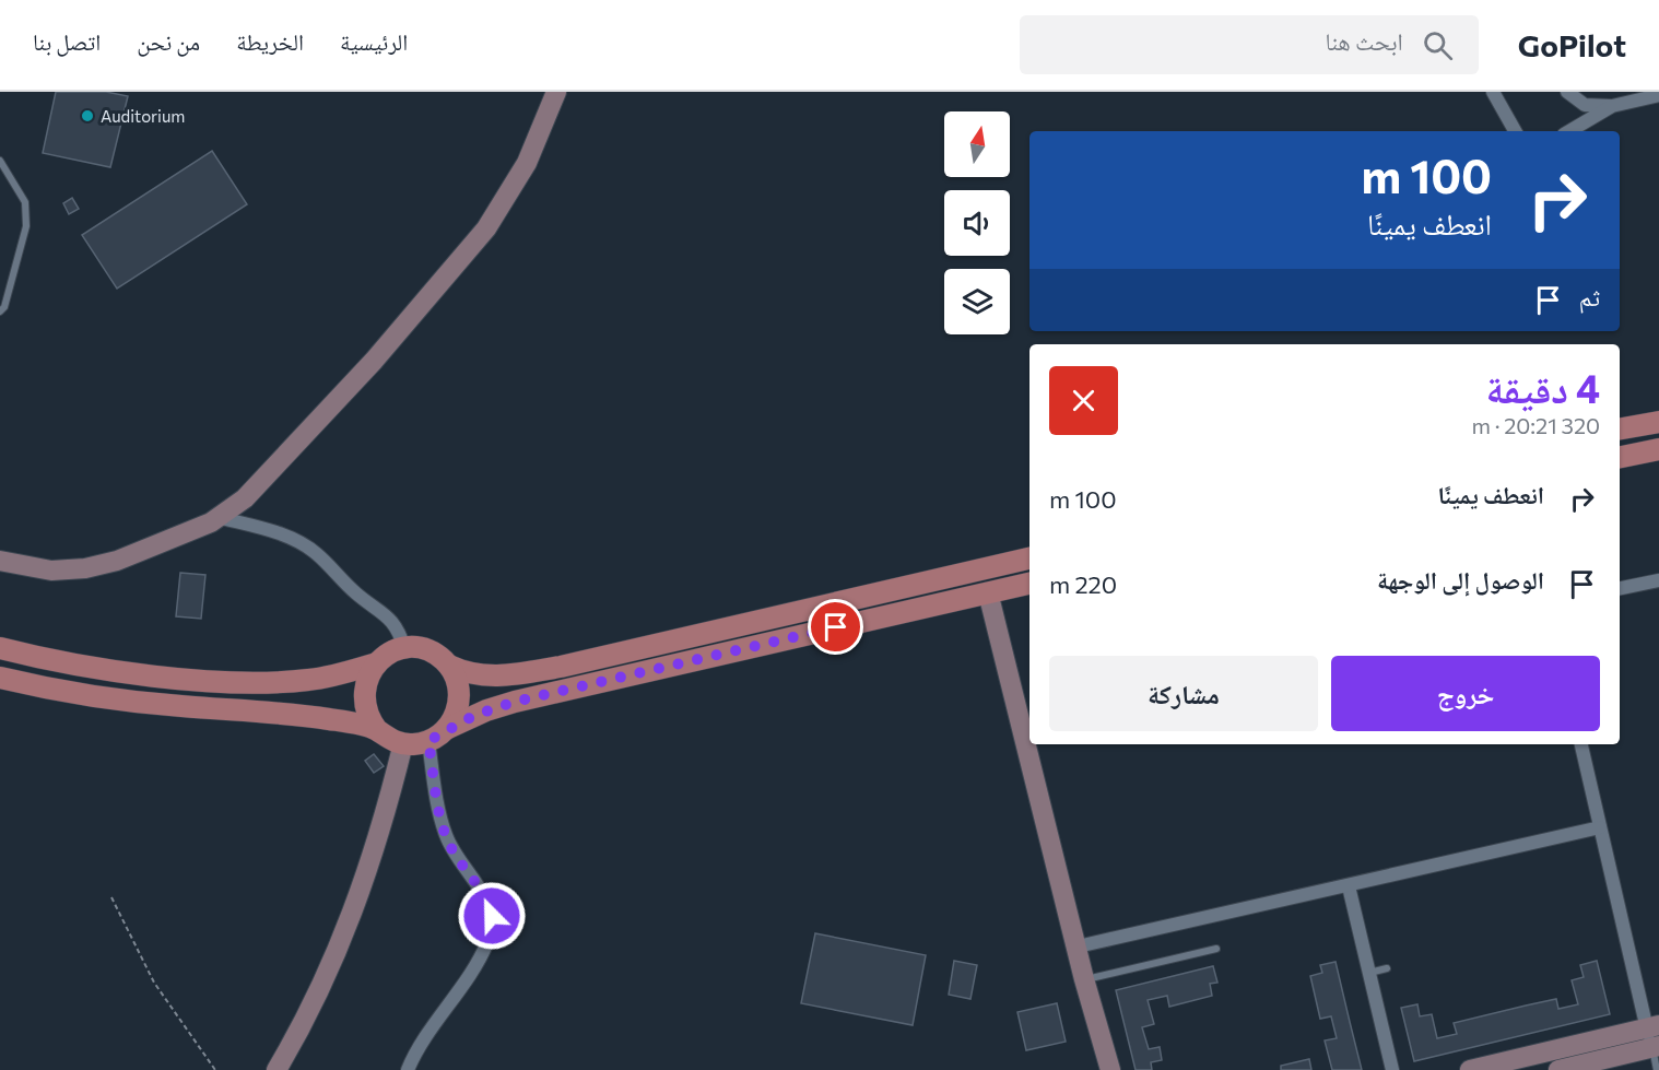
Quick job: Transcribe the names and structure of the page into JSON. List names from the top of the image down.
{
  "places": ["Auditorium"],
  "north": "top",
  "page": {
    "header": "GoPilot",
    "search": "ابحث هنا",
    "nav": [
      "الرئيسية",
      "الخريطة",
      "من نحن",
      "اتصل بنا"
    ],
    "turn": ["100 m", "انعطف يمينًا"],
    "then": "ثم",
    "heading": ["4 دقيقة", "320 m · 20:21"],
    "list": [
      {
        "name": "انعطف يمينًا",
        "value": "100 m"
      },
      {
        "name": "الوصول إلى الوجهة",
        "value": "220 m"
      }
    ],
    "buttons": ["خروج", "مشاركة"]
  }
}
